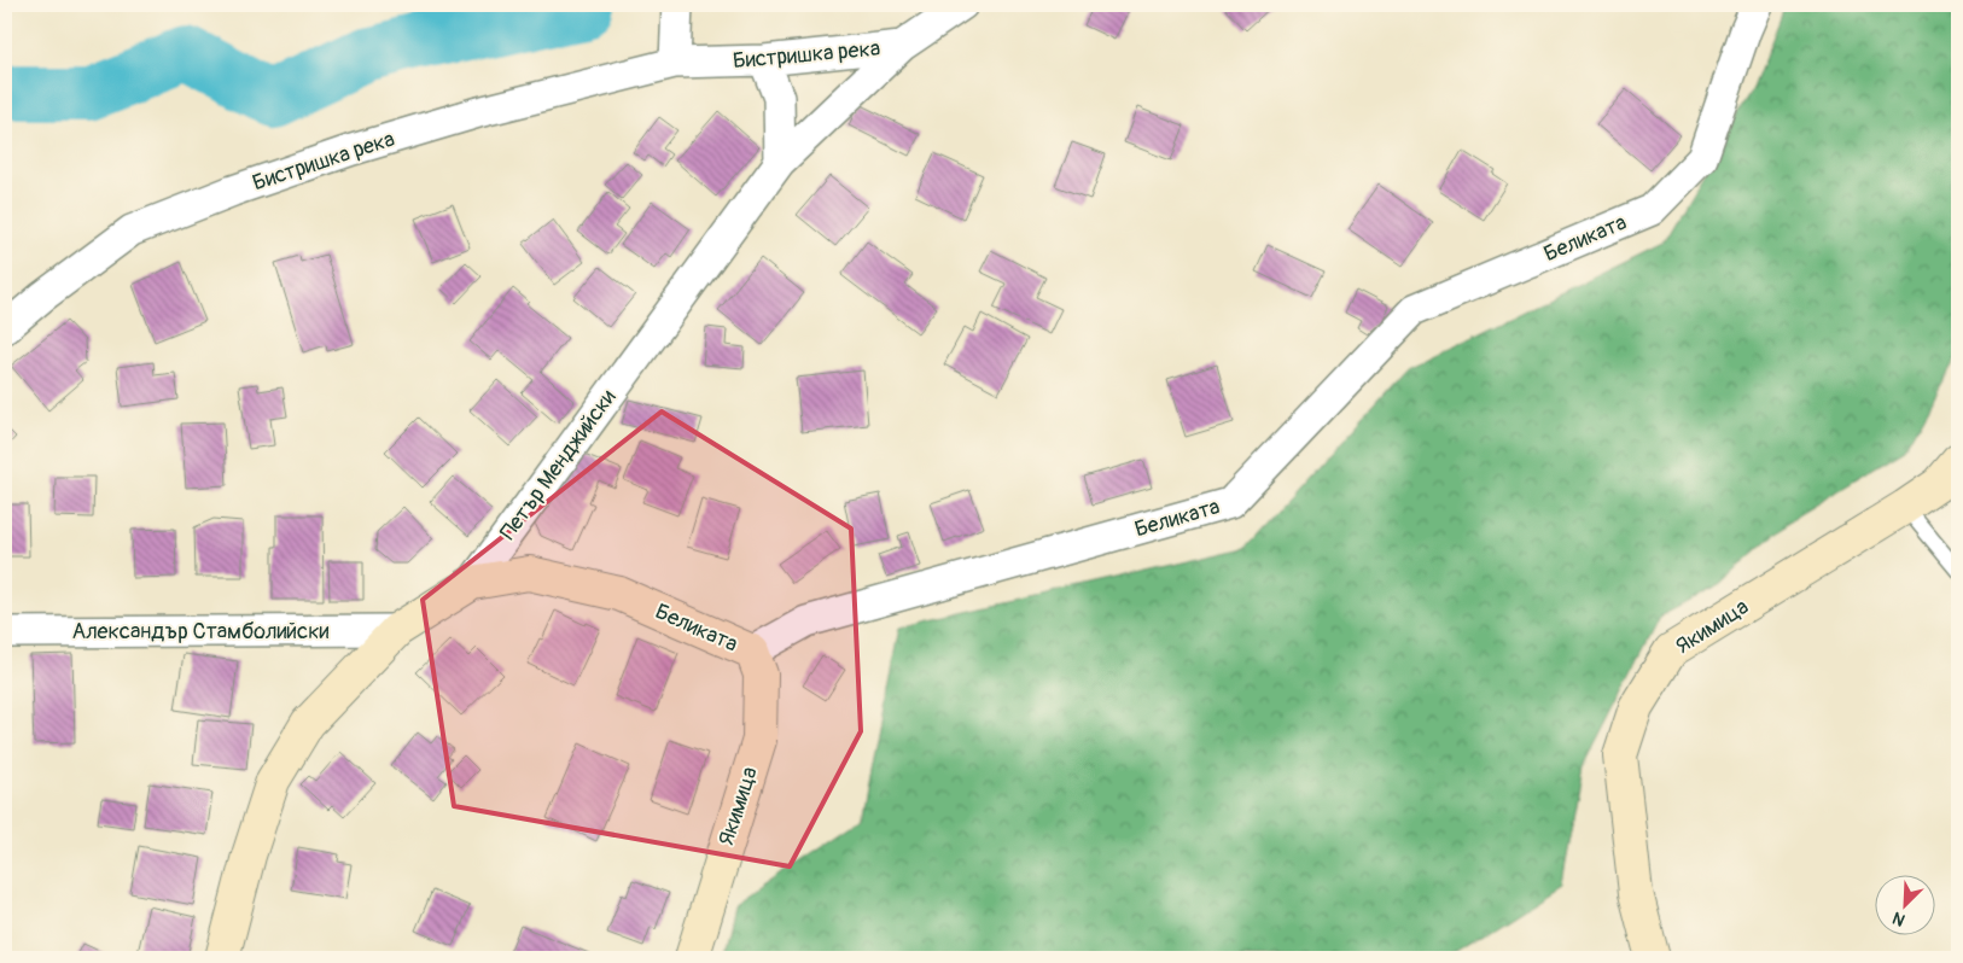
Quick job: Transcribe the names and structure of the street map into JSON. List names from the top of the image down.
{
  "streets": {
    "street": [
      "Бистришка река",
      "Беликата",
      "Петър Менджийски",
      "Якимица",
      "Александър Стамболийски"
    ]
  },
  "crossings": [
    ["Бистришка река", "Петър Менджийски"],
    ["Беликата", "Петър Менджийски"],
    ["Беликата", "Якимица"],
    ["Петър Менджийски", "Александър Стамболийски"]
  ],
  "north": "bottom left"
}
